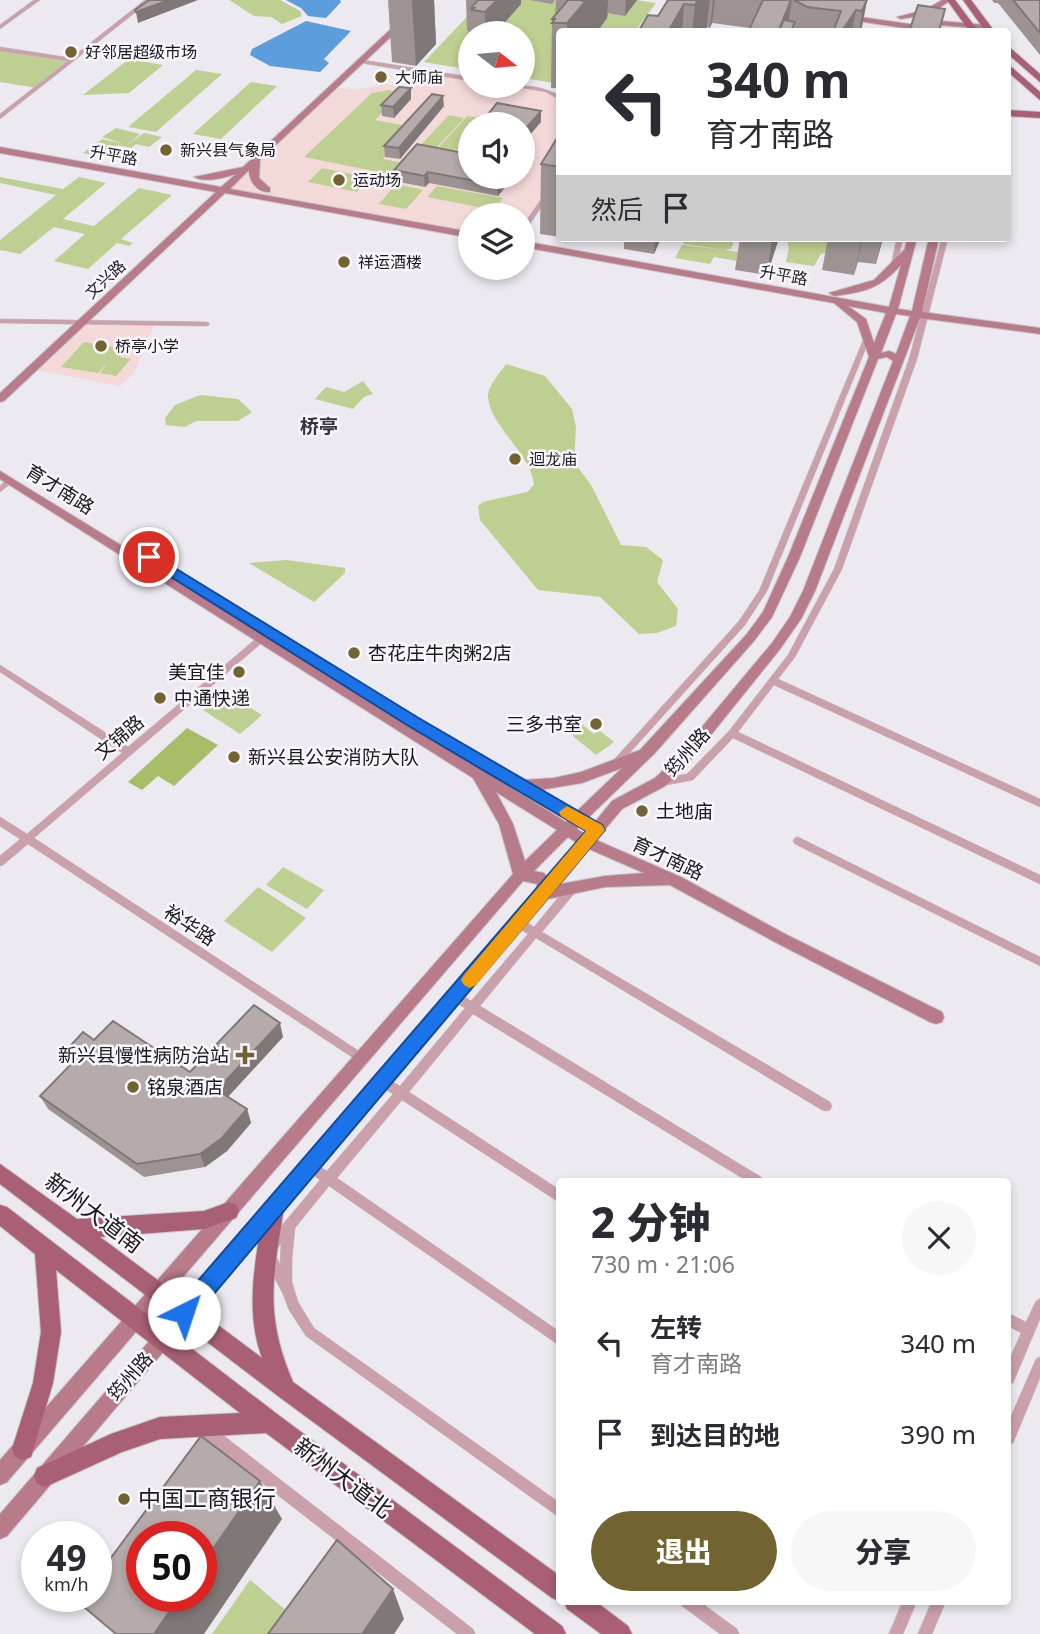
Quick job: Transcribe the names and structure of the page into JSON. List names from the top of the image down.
{
  "streets": {
    "main road": ["新州大道南", "新州大道北"],
    "street": [
      "升平路",
      "文兴路",
      "育才南路",
      "文锦路",
      "筠州路",
      "裕华路"
    ]
  },
  "crossings": [
    ["升平路", "文兴路"],
    ["升平路", "筠州路"],
    ["育才南路", "文锦路"],
    ["育才南路", "筠州路"],
    ["文锦路", "裕华路"],
    ["筠州路", "裕华路"],
    ["筠州路", "新州大道南"],
    ["筠州路", "新州大道北"],
    ["新州大道南", "新州大道北"]
  ],
  "districts": ["桥亭"],
  "places": {
    "other": [
      "好邻居超级市场",
      "大师庙",
      "新兴县气象局",
      "运动场",
      "祥运酒楼",
      "桥亭小学",
      "迴龙庙",
      "杏花庄牛肉粥2店",
      "美宜佳",
      "中通快递",
      "三多书室",
      "新兴县公安消防大队",
      "土地庙",
      "铭泉酒店",
      "中国工商银行"
    ],
    "health": ["新兴县慢性病防治站"]
  },
  "north": "right",
  "page": {
    "turn": ["340 m", "育才南路"],
    "then": "然后",
    "heading": ["2 分钟", "730 m · 21:06"],
    "list": [
      {
        "name": "左转",
        "note": "育才南路",
        "value": "340 m"
      },
      {
        "name": "到达目的地",
        "value": "390 m"
      }
    ],
    "buttons": ["退出", "分享"],
    "speed": "49 km/h",
    "limit": "50"
  }
}
